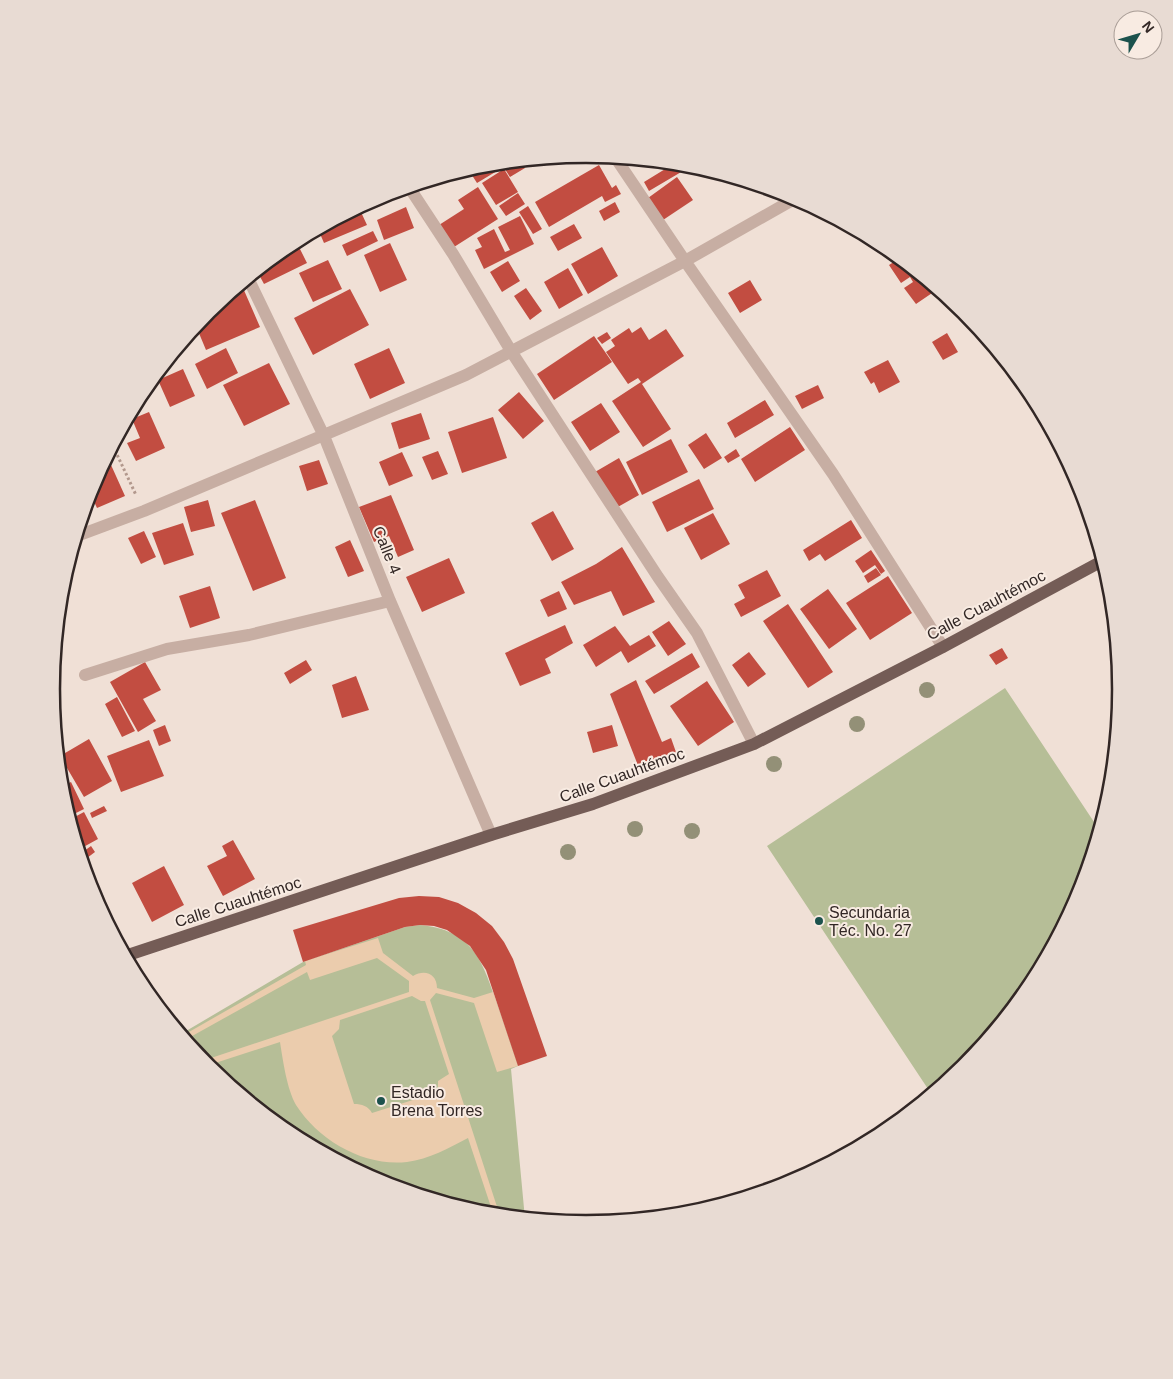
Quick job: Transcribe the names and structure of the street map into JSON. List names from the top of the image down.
{
  "streets": {
    "main road": ["Calle Cuauhtémoc"],
    "street": ["Calle 4"]
  },
  "crossings": [
    ["Calle 4", "Calle Cuauhtémoc"]
  ],
  "places": ["Secundaria Téc. No. 27", "Estadio Brena Torres"],
  "north": "top right"
}
